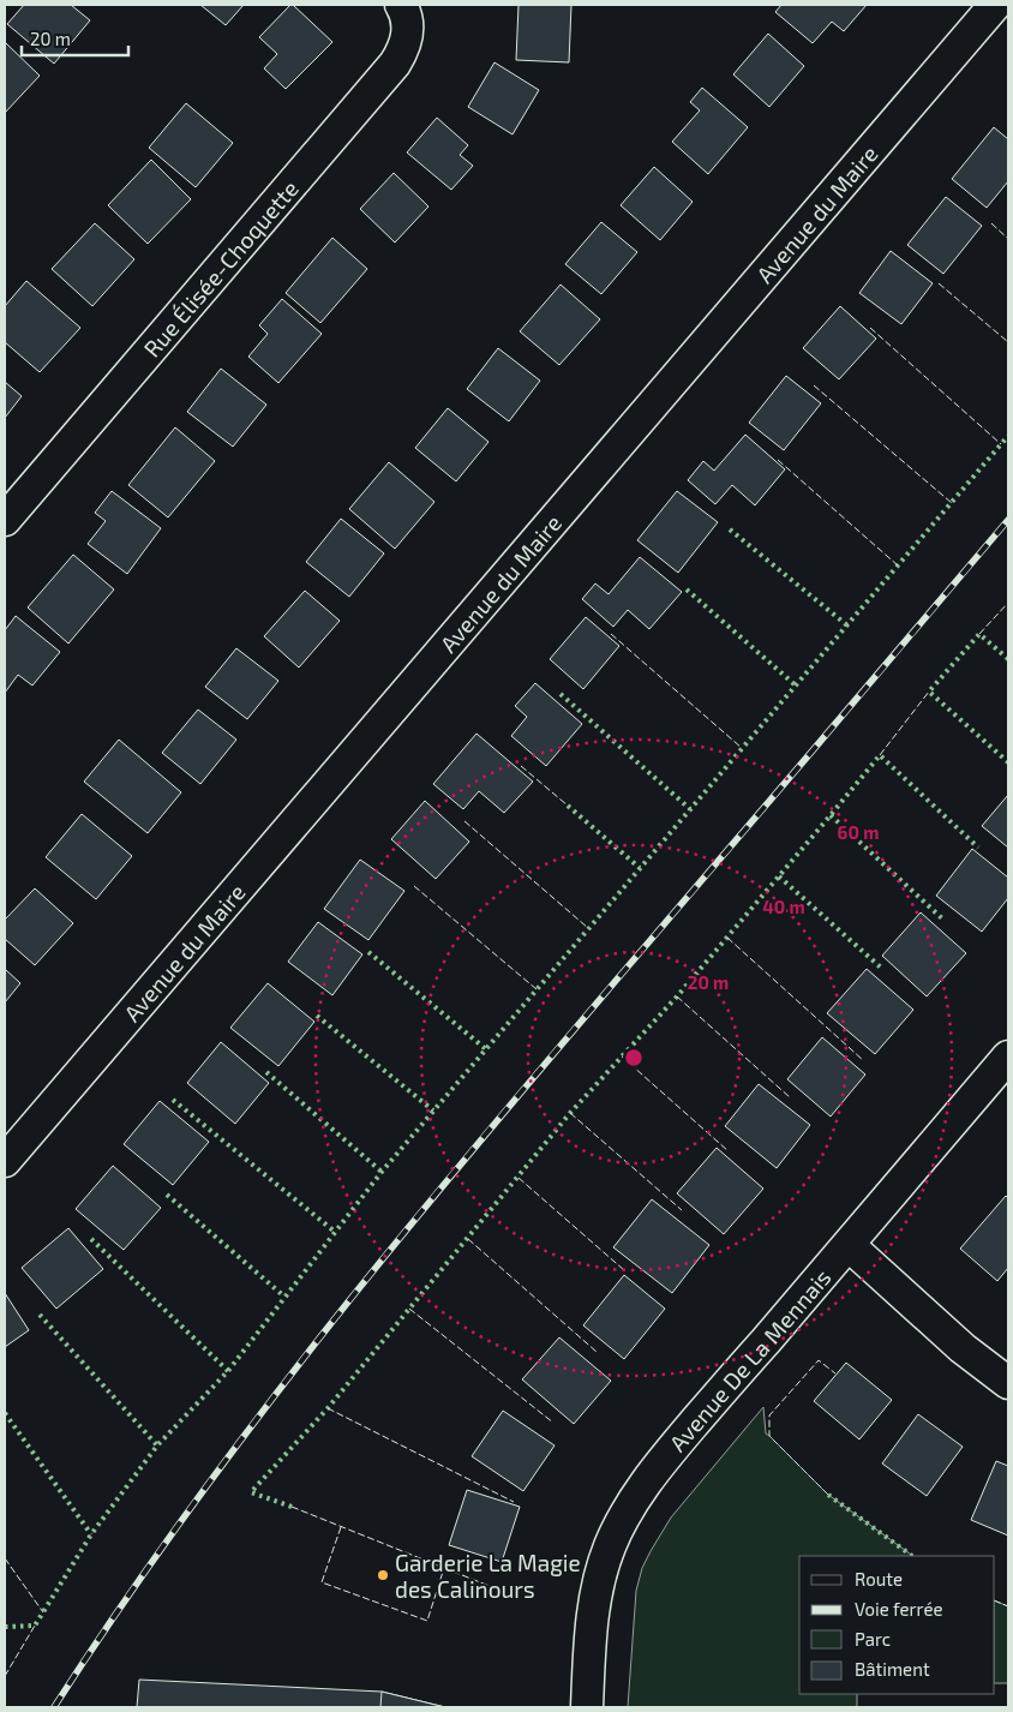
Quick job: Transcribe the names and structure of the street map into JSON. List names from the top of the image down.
{
  "streets": {
    "street": ["Avenue du Maire", "Rue Élisée-Choquette", "Avenue De La Mennais"]
  },
  "places": ["Garderie La Magie des Calinours"],
  "legend": [
    "Route",
    "Voie ferrée",
    "Parc",
    "Bâtiment"
  ],
  "scale_bar": "20 m",
  "rings": ["60 m", "40 m", "20 m"]
}
